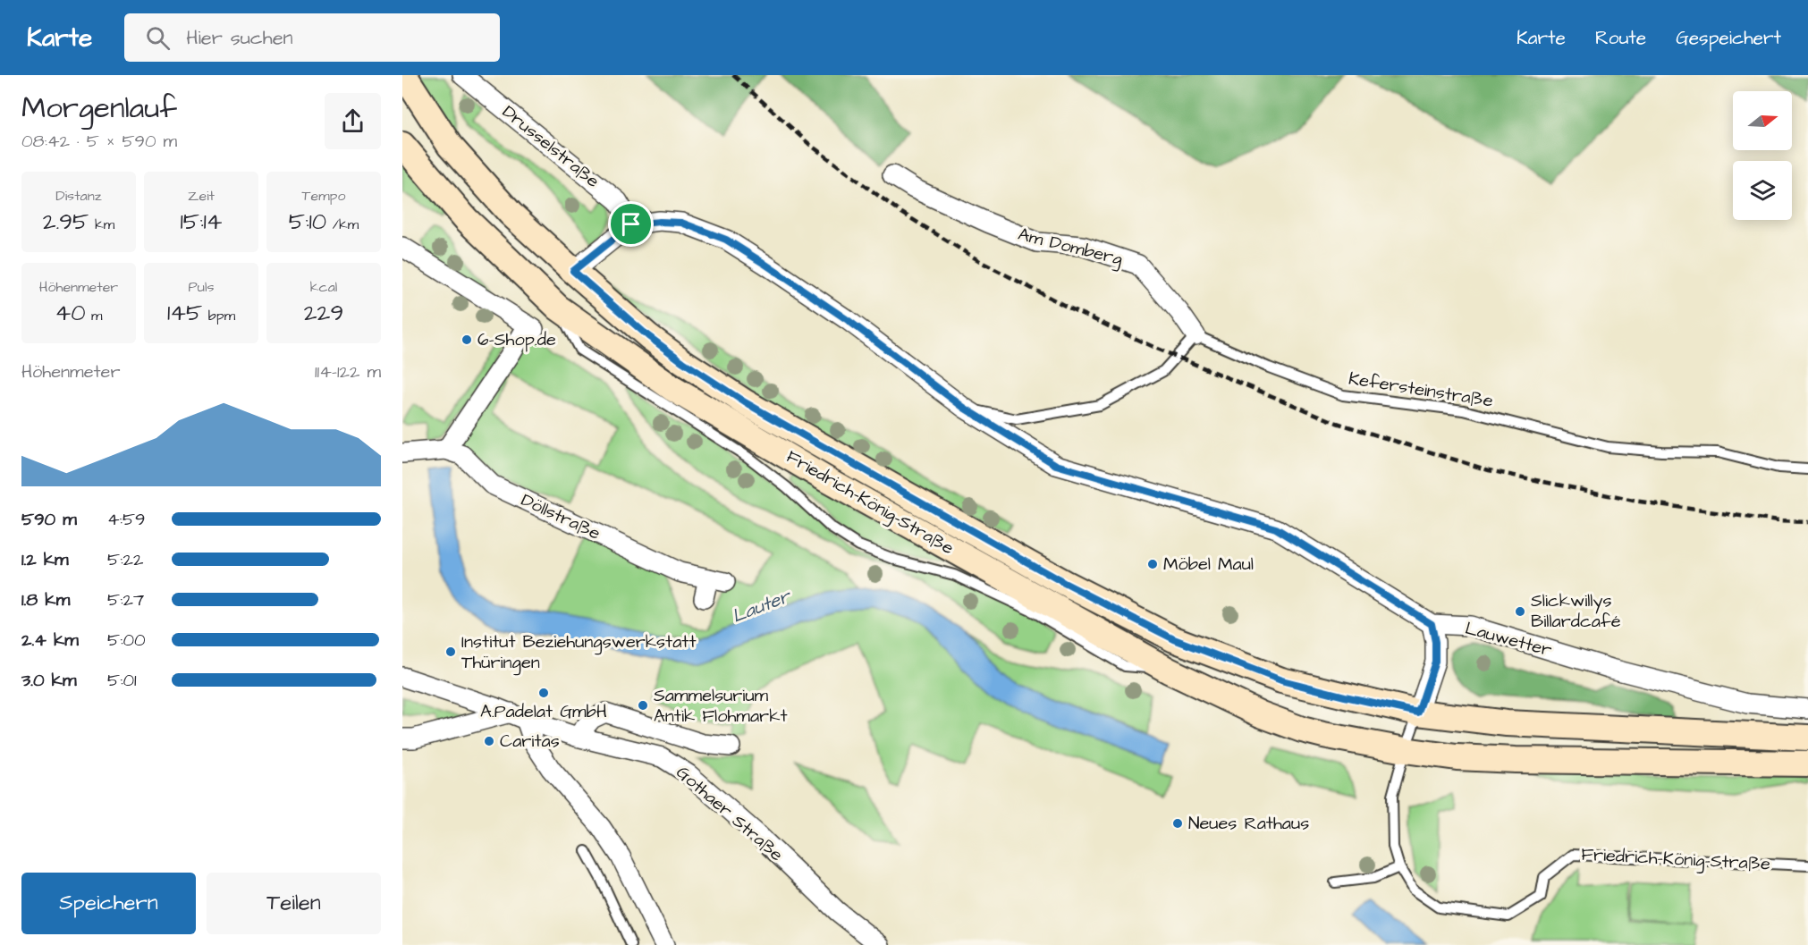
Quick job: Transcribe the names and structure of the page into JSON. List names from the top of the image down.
{
  "streets": {
    "main road": ["Friedrich-König-Straße"],
    "street": [
      "Drusselstraße",
      "Am Domberg",
      "Döllstraße",
      "Lauwetter",
      "Gothaer Straße"
    ],
    "lane": ["Kefersteinstraße"]
  },
  "crossings": [
    ["Drusselstraße", "Lauwetter"],
    ["Am Domberg", "Kefersteinstraße"]
  ],
  "water": ["Lauter"],
  "places": [
    "6-Shop.de",
    "Möbel Maul",
    "Slickwillys Billardcafé",
    "Institut Beziehungswerkstatt Thüringen",
    "A.Padelat GmbH",
    "Sammelsurium Antik Flohmarkt",
    "Caritas",
    "Neues Rathaus"
  ],
  "north": "right",
  "page": {
    "header": "Karte",
    "search": "Hier suchen",
    "nav": ["Karte", "Route", "Gespeichert"],
    "heading": ["Morgenlauf", "08:42 · 5 × 590 m"],
    "stats": [
      ["Distanz", "2.95 km"],
      ["Zeit", "15:14"],
      ["Tempo", "5:10 /km"],
      ["Höhenmeter", "40 m"],
      ["Puls", "145 bpm"],
      ["kcal", "229"]
    ],
    "chart": ["Höhenmeter", "114–122 m"],
    "list": [
      {
        "name": "590 m",
        "note": "4:59"
      },
      {
        "name": "1.2 km",
        "note": "5:22"
      },
      {
        "name": "1.8 km",
        "note": "5:27"
      },
      {
        "name": "2.4 km",
        "note": "5:00"
      },
      {
        "name": "3.0 km",
        "note": "5:01"
      }
    ],
    "buttons": ["Speichern", "Teilen"]
  }
}
